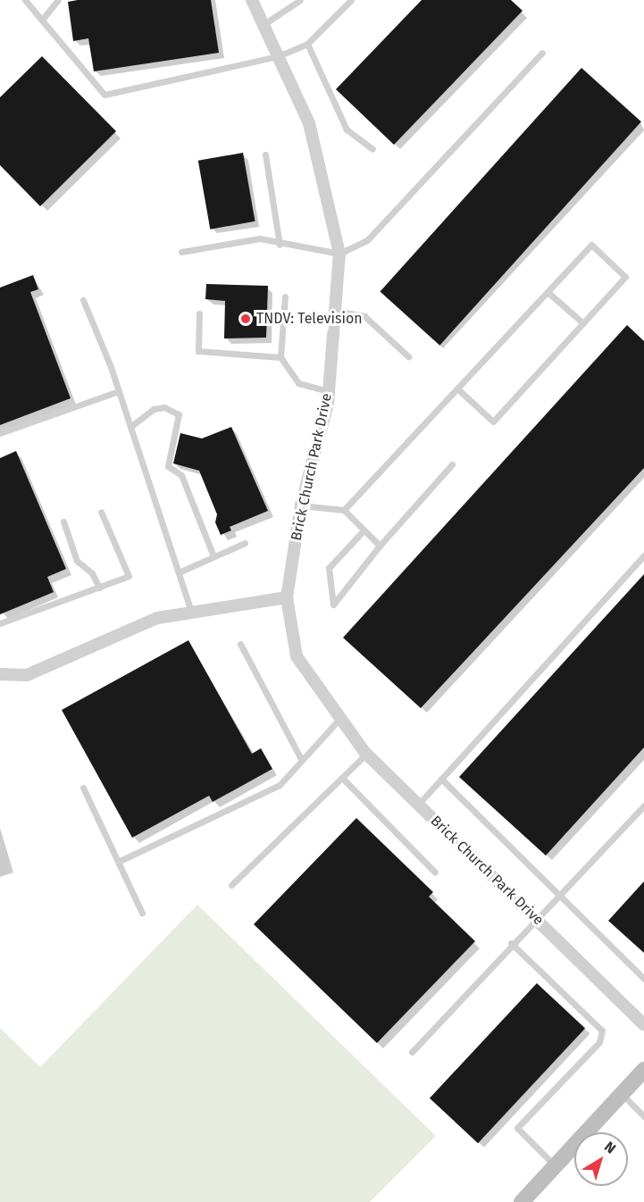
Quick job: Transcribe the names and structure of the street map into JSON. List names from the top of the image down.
{
  "streets": {
    "street": ["Brick Church Park Drive"]
  },
  "places": ["TNDV: Television"],
  "north": "top right"
}
